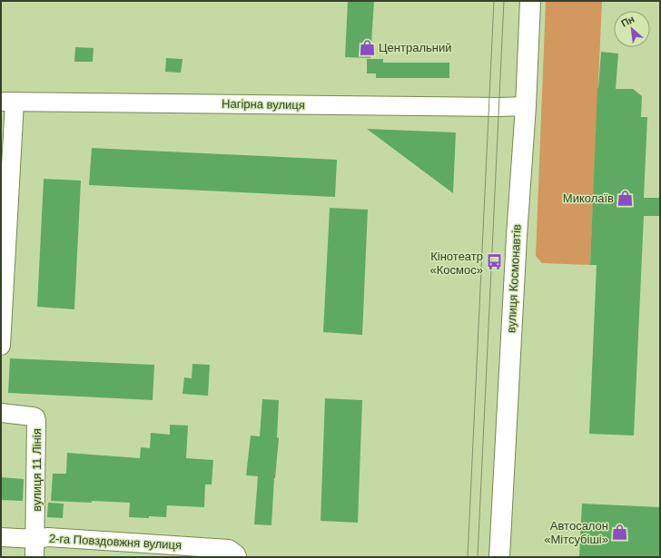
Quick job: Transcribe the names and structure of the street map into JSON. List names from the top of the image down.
{
  "streets": {
    "main road": ["вулиця Космонавтів"],
    "street": ["Нагірна вулиця", "вулиця 11 Лінія", "2-га Повздовжня вулиця"]
  },
  "crossings": [
    ["Нагірна вулиця", "вулиця Космонавтів"],
    ["вулиця 11 Лінія", "2-га Повздовжня вулиця"]
  ],
  "places": {
    "shop": ["Центральний", "Миколаїв", "Автосалон «Мітсубіші»"],
    "bus stop": ["Кінотеатр «Космос»"]
  },
  "north": "top left"
}
